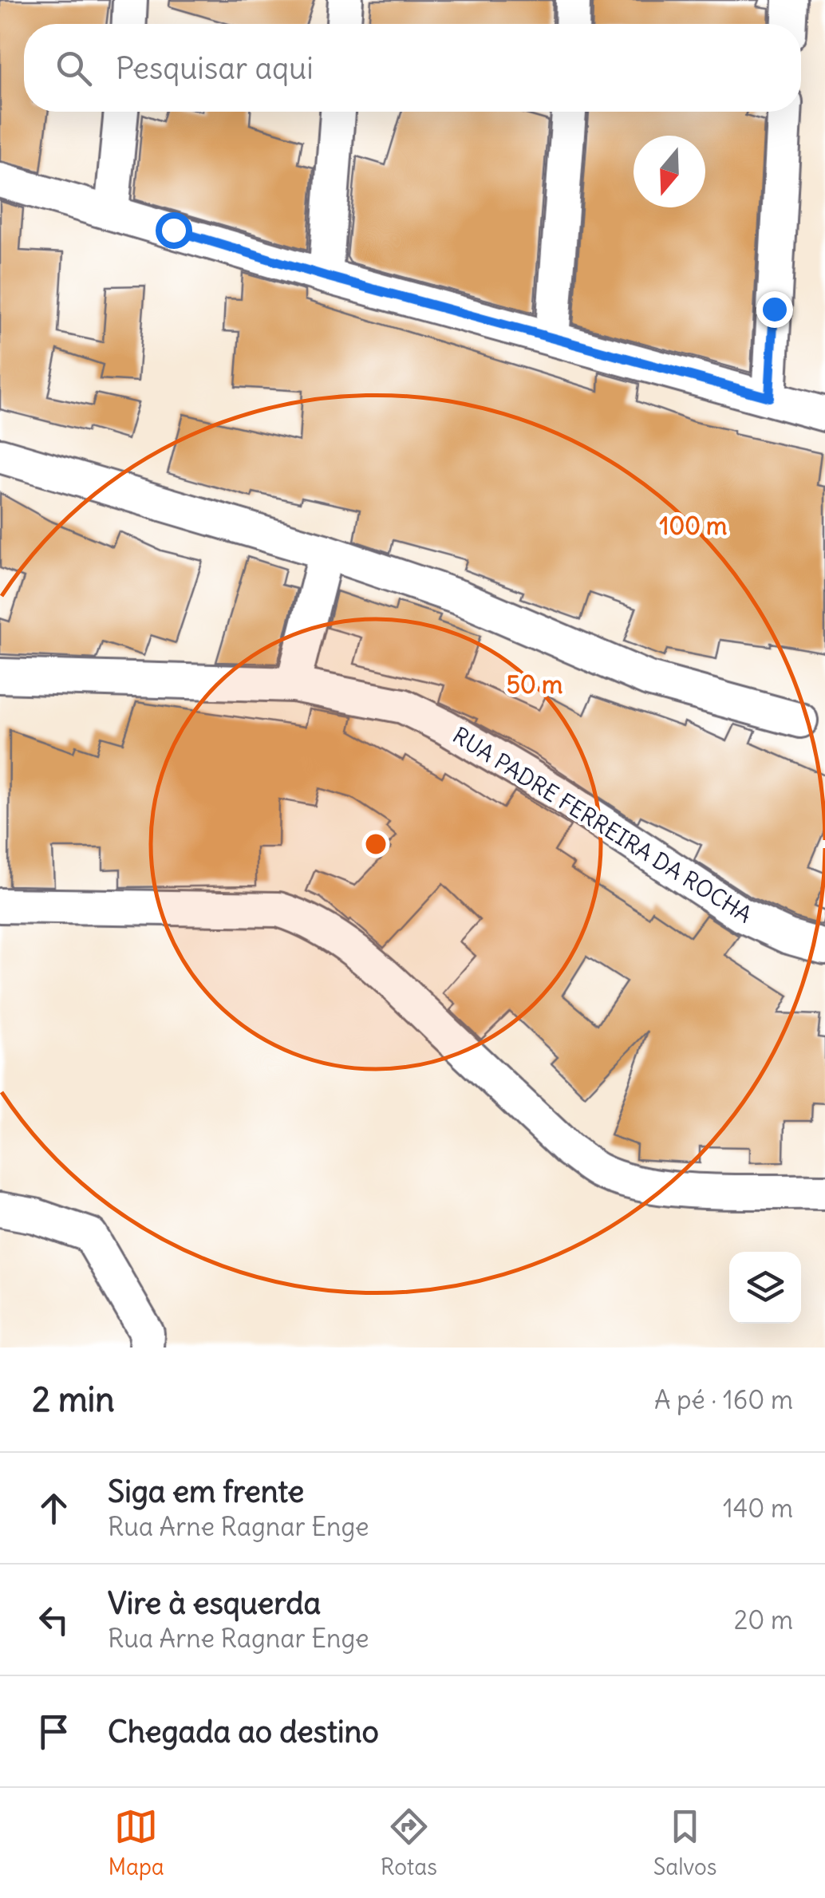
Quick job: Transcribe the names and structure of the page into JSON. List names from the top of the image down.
{
  "streets": {
    "street": ["RUA PADRE FERREIRA DA ROCHA"]
  },
  "north": "bottom",
  "page": {
    "search": "Pesquisar aqui",
    "heading": ["2 min", "A pé · 160 m"],
    "list": [
      ["Siga em frente", "Rua Arne Ragnar Enge", "140 m"],
      ["Vire à esquerda", "Rua Arne Ragnar Enge", "20 m"],
      "Chegada ao destino"
    ],
    "nav": ["Mapa", "Rotas", "Salvos"]
  },
  "rings": ["100 m", "50 m"]
}
